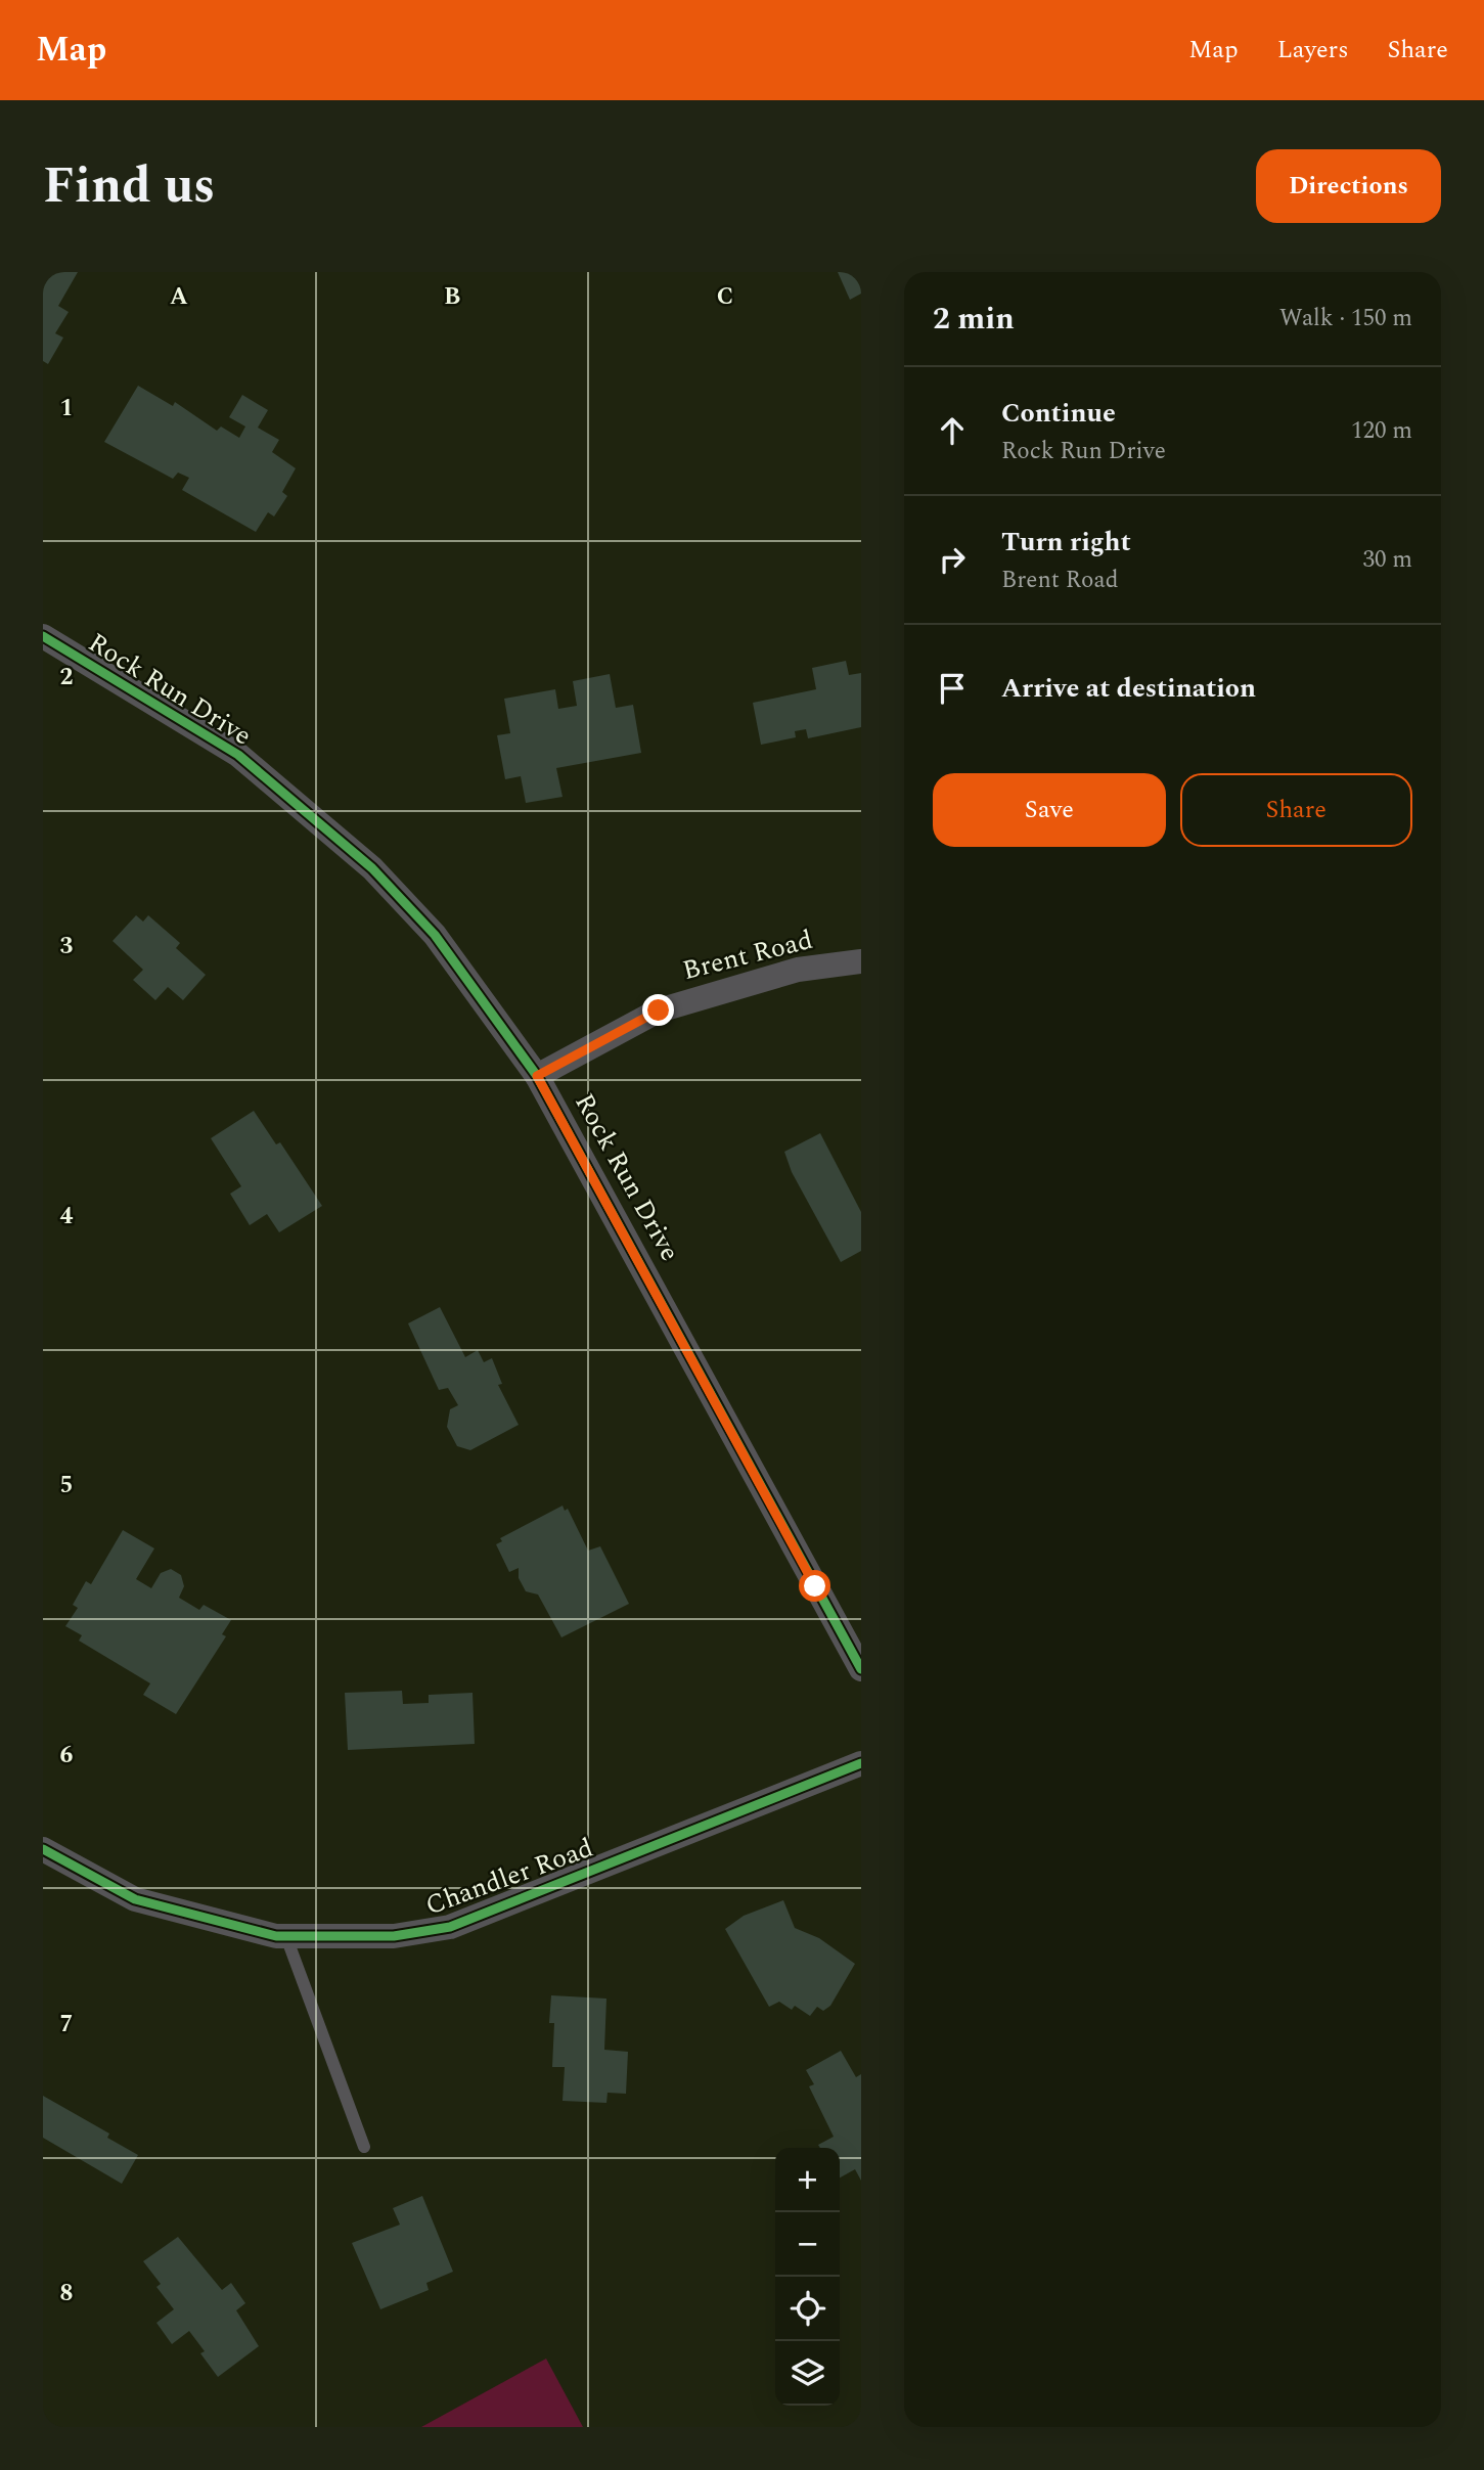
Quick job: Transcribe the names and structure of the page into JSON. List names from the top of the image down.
{
  "streets": {
    "street": ["Rock Run Drive", "Brent Road", "Chandler Road"]
  },
  "crossings": [
    ["Rock Run Drive", "Brent Road"]
  ],
  "page": {
    "header": "Map",
    "nav": ["Map", "Layers", "Share"],
    "title": "Find us",
    "buttons": [
      "Directions",
      ["Save", "Share"]
    ],
    "heading": ["2 min", "Walk · 150 m"],
    "list": [
      ["Continue", "Rock Run Drive", "120 m"],
      ["Turn right", "Brent Road", "30 m"],
      "Arrive at destination"
    ],
    "map_buttons": ["+", "−"]
  },
  "grid": {
    "columns": ["A", "B", "C"],
    "rows": [
      "1",
      "2",
      "3",
      "4",
      "5",
      "6",
      "7",
      "8"
    ]
  }
}
